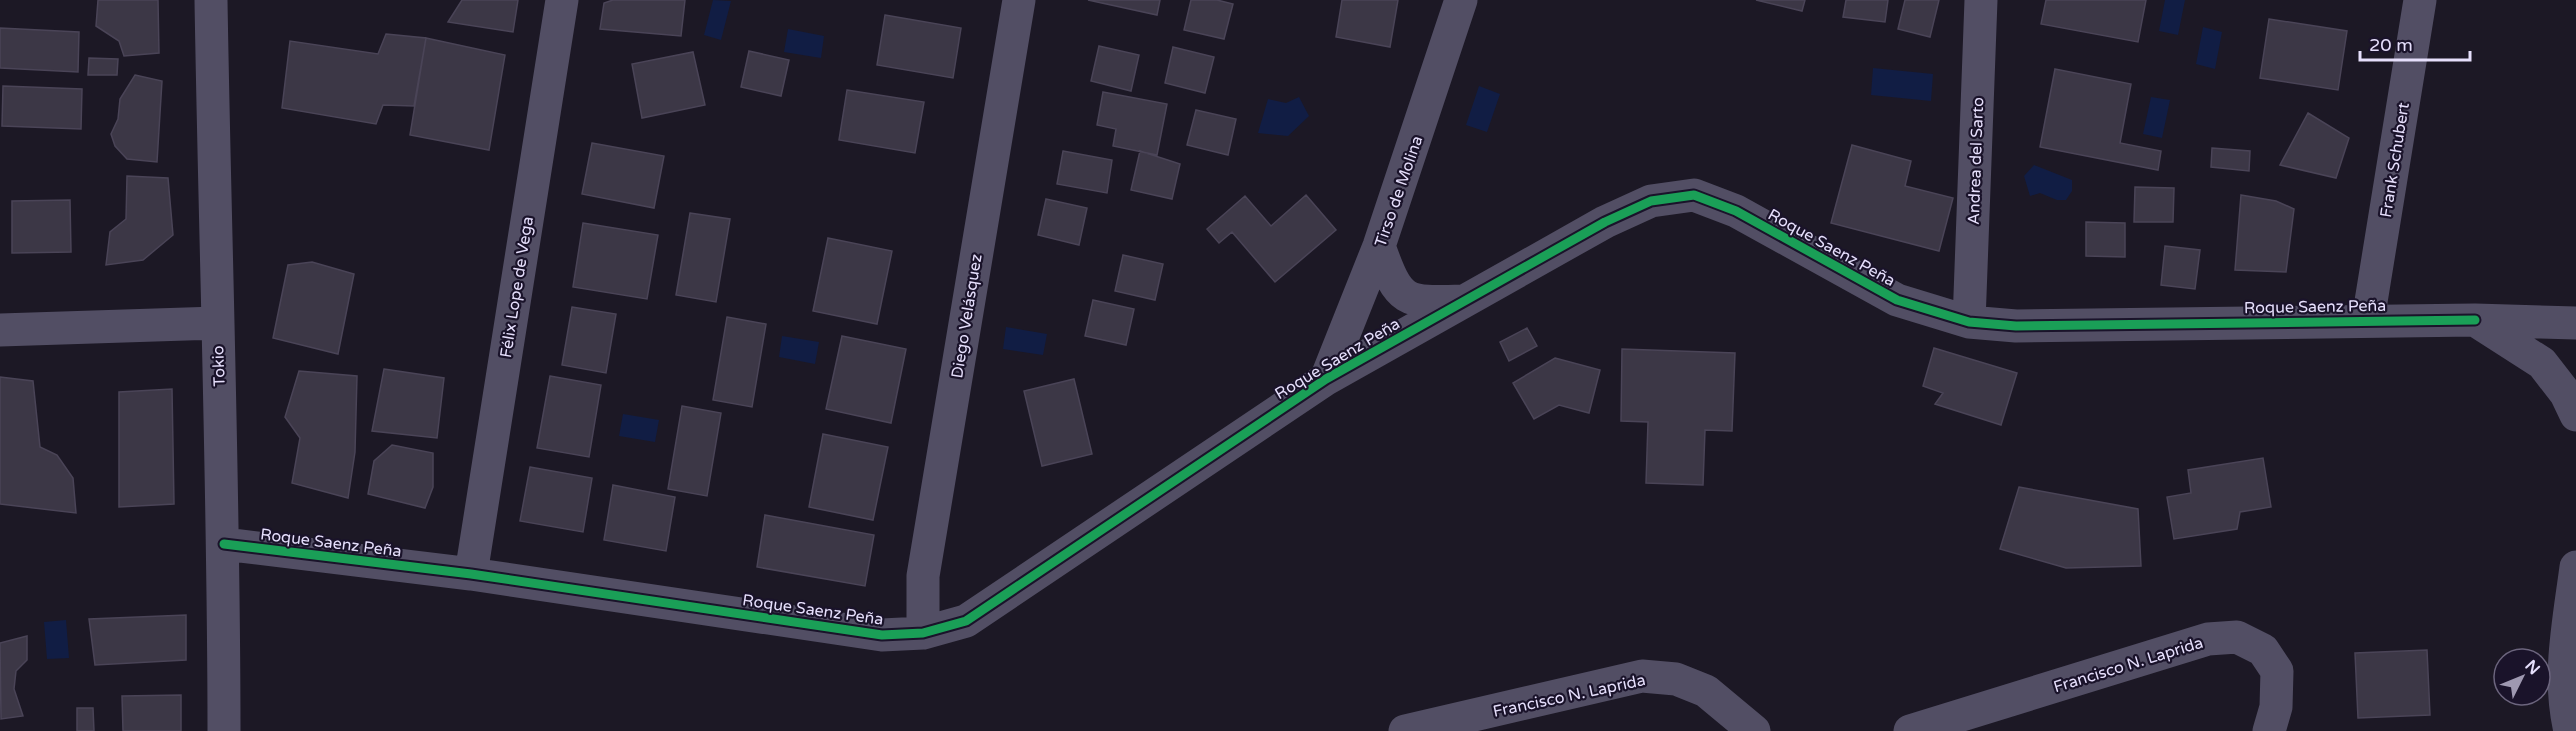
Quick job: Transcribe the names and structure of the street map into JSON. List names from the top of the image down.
{
  "streets": {
    "street": [
      "Frank Schubert",
      "Andrea del Sarto",
      "Tirso de Molina",
      "Roque Saenz Peña",
      "Félix Lope de Vega",
      "Diego Velásquez",
      "Tokio",
      "Francisco N. Laprida"
    ]
  },
  "crossings": [
    ["Frank Schubert", "Roque Saenz Peña"],
    ["Andrea del Sarto", "Roque Saenz Peña"],
    ["Tirso de Molina", "Roque Saenz Peña"],
    ["Roque Saenz Peña", "Félix Lope de Vega"],
    ["Roque Saenz Peña", "Diego Velásquez"],
    ["Roque Saenz Peña", "Tokio"]
  ],
  "scale_bar": "20 m",
  "north": "top right"
}
